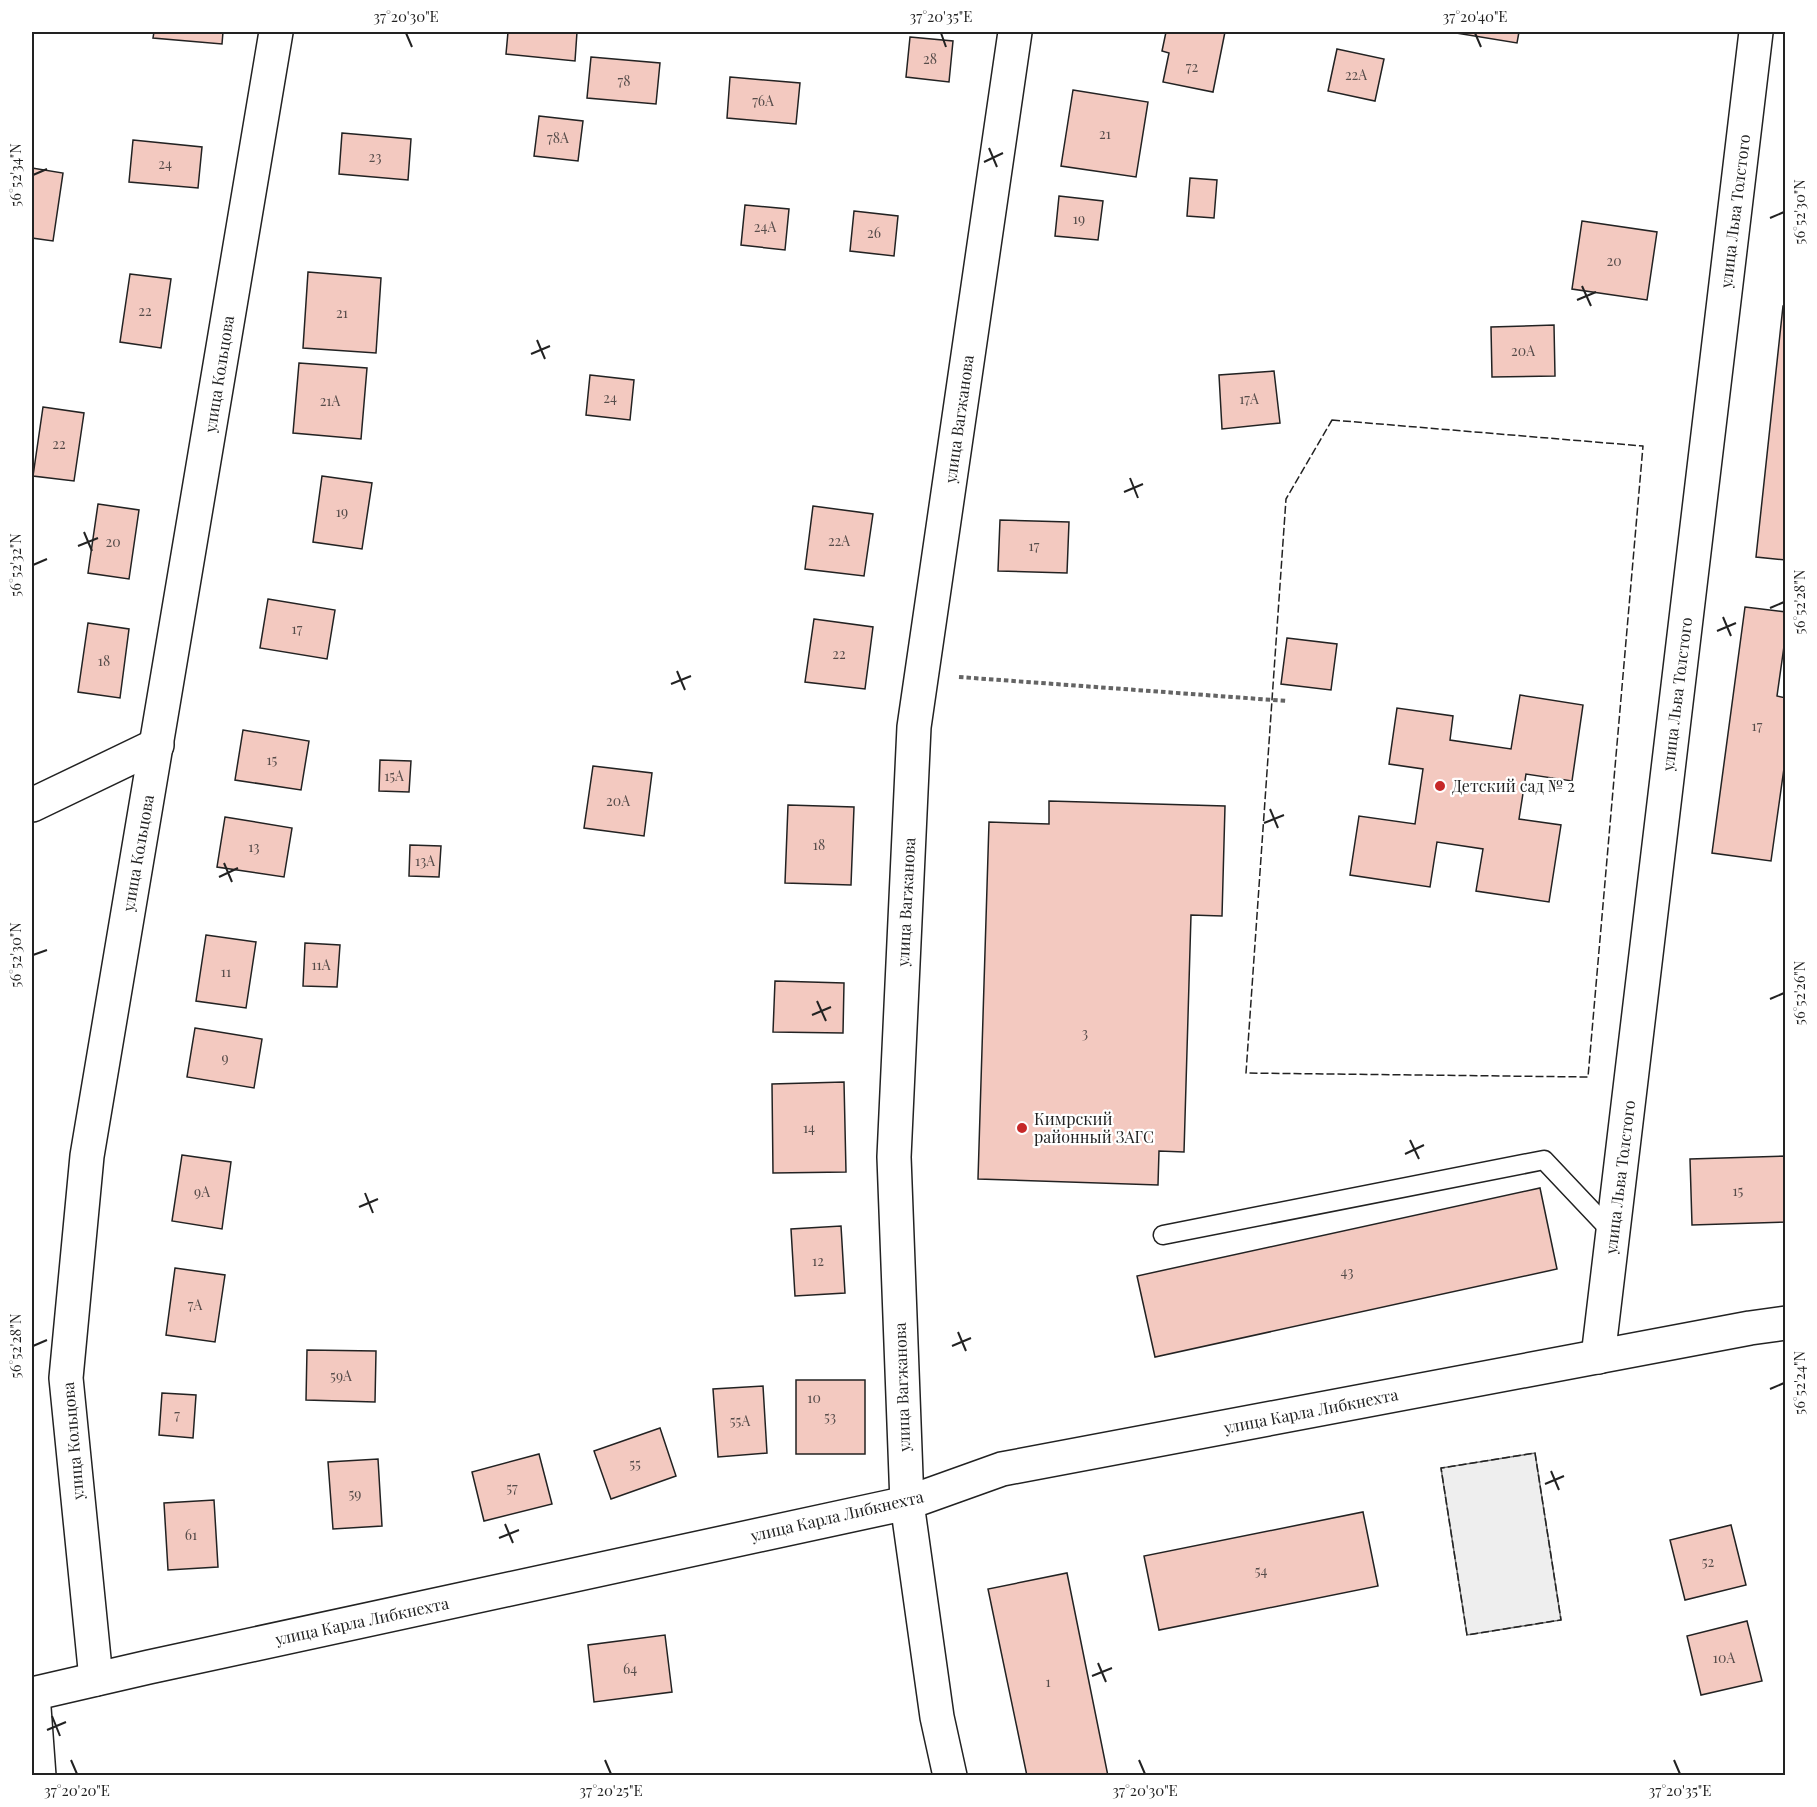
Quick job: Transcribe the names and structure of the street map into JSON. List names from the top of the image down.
{
  "streets": {
    "street": [
      "улица Льва Толстого",
      "улица Кольцова",
      "улица Вагжанова",
      "улица Карла Либкнехта"
    ]
  },
  "crossings": [
    ["улица Льва Толстого", "улица Карла Либкнехта"],
    ["улица Кольцова", "улица Карла Либкнехта"],
    ["улица Вагжанова", "улица Карла Либкнехта"]
  ],
  "places": ["Детский сад № 2", "Кимрский районный ЗАГС"],
  "house_numbers": [
    "28",
    "72",
    "22А",
    "78",
    "76А",
    "21",
    "78А",
    "23",
    "24",
    "19",
    "24А",
    "26",
    "20",
    "22",
    "21",
    "20А",
    "24",
    "17А",
    "21А",
    "22",
    "19",
    "22А",
    "20",
    "17",
    "17",
    "22",
    "18",
    "17",
    "15",
    "15А",
    "20А",
    "18",
    "13",
    "13А",
    "11А",
    "11",
    "3",
    "9",
    "14",
    "15",
    "9А",
    "12",
    "43",
    "7А",
    "59А",
    "10",
    "7",
    "53",
    "55А",
    "55",
    "57",
    "59",
    "61",
    "52",
    "54",
    "10А",
    "64",
    "1"
  ],
  "coordinates": [
    "37°20'30\"E",
    "37°20'35\"E",
    "37°20'40\"E",
    "56°52'34\"N",
    "56°52'30\"N",
    "56°52'32\"N",
    "56°52'28\"N",
    "56°52'26\"N",
    "56°52'24\"N",
    "37°20'20\"E",
    "37°20'25\"E"
  ]
}
